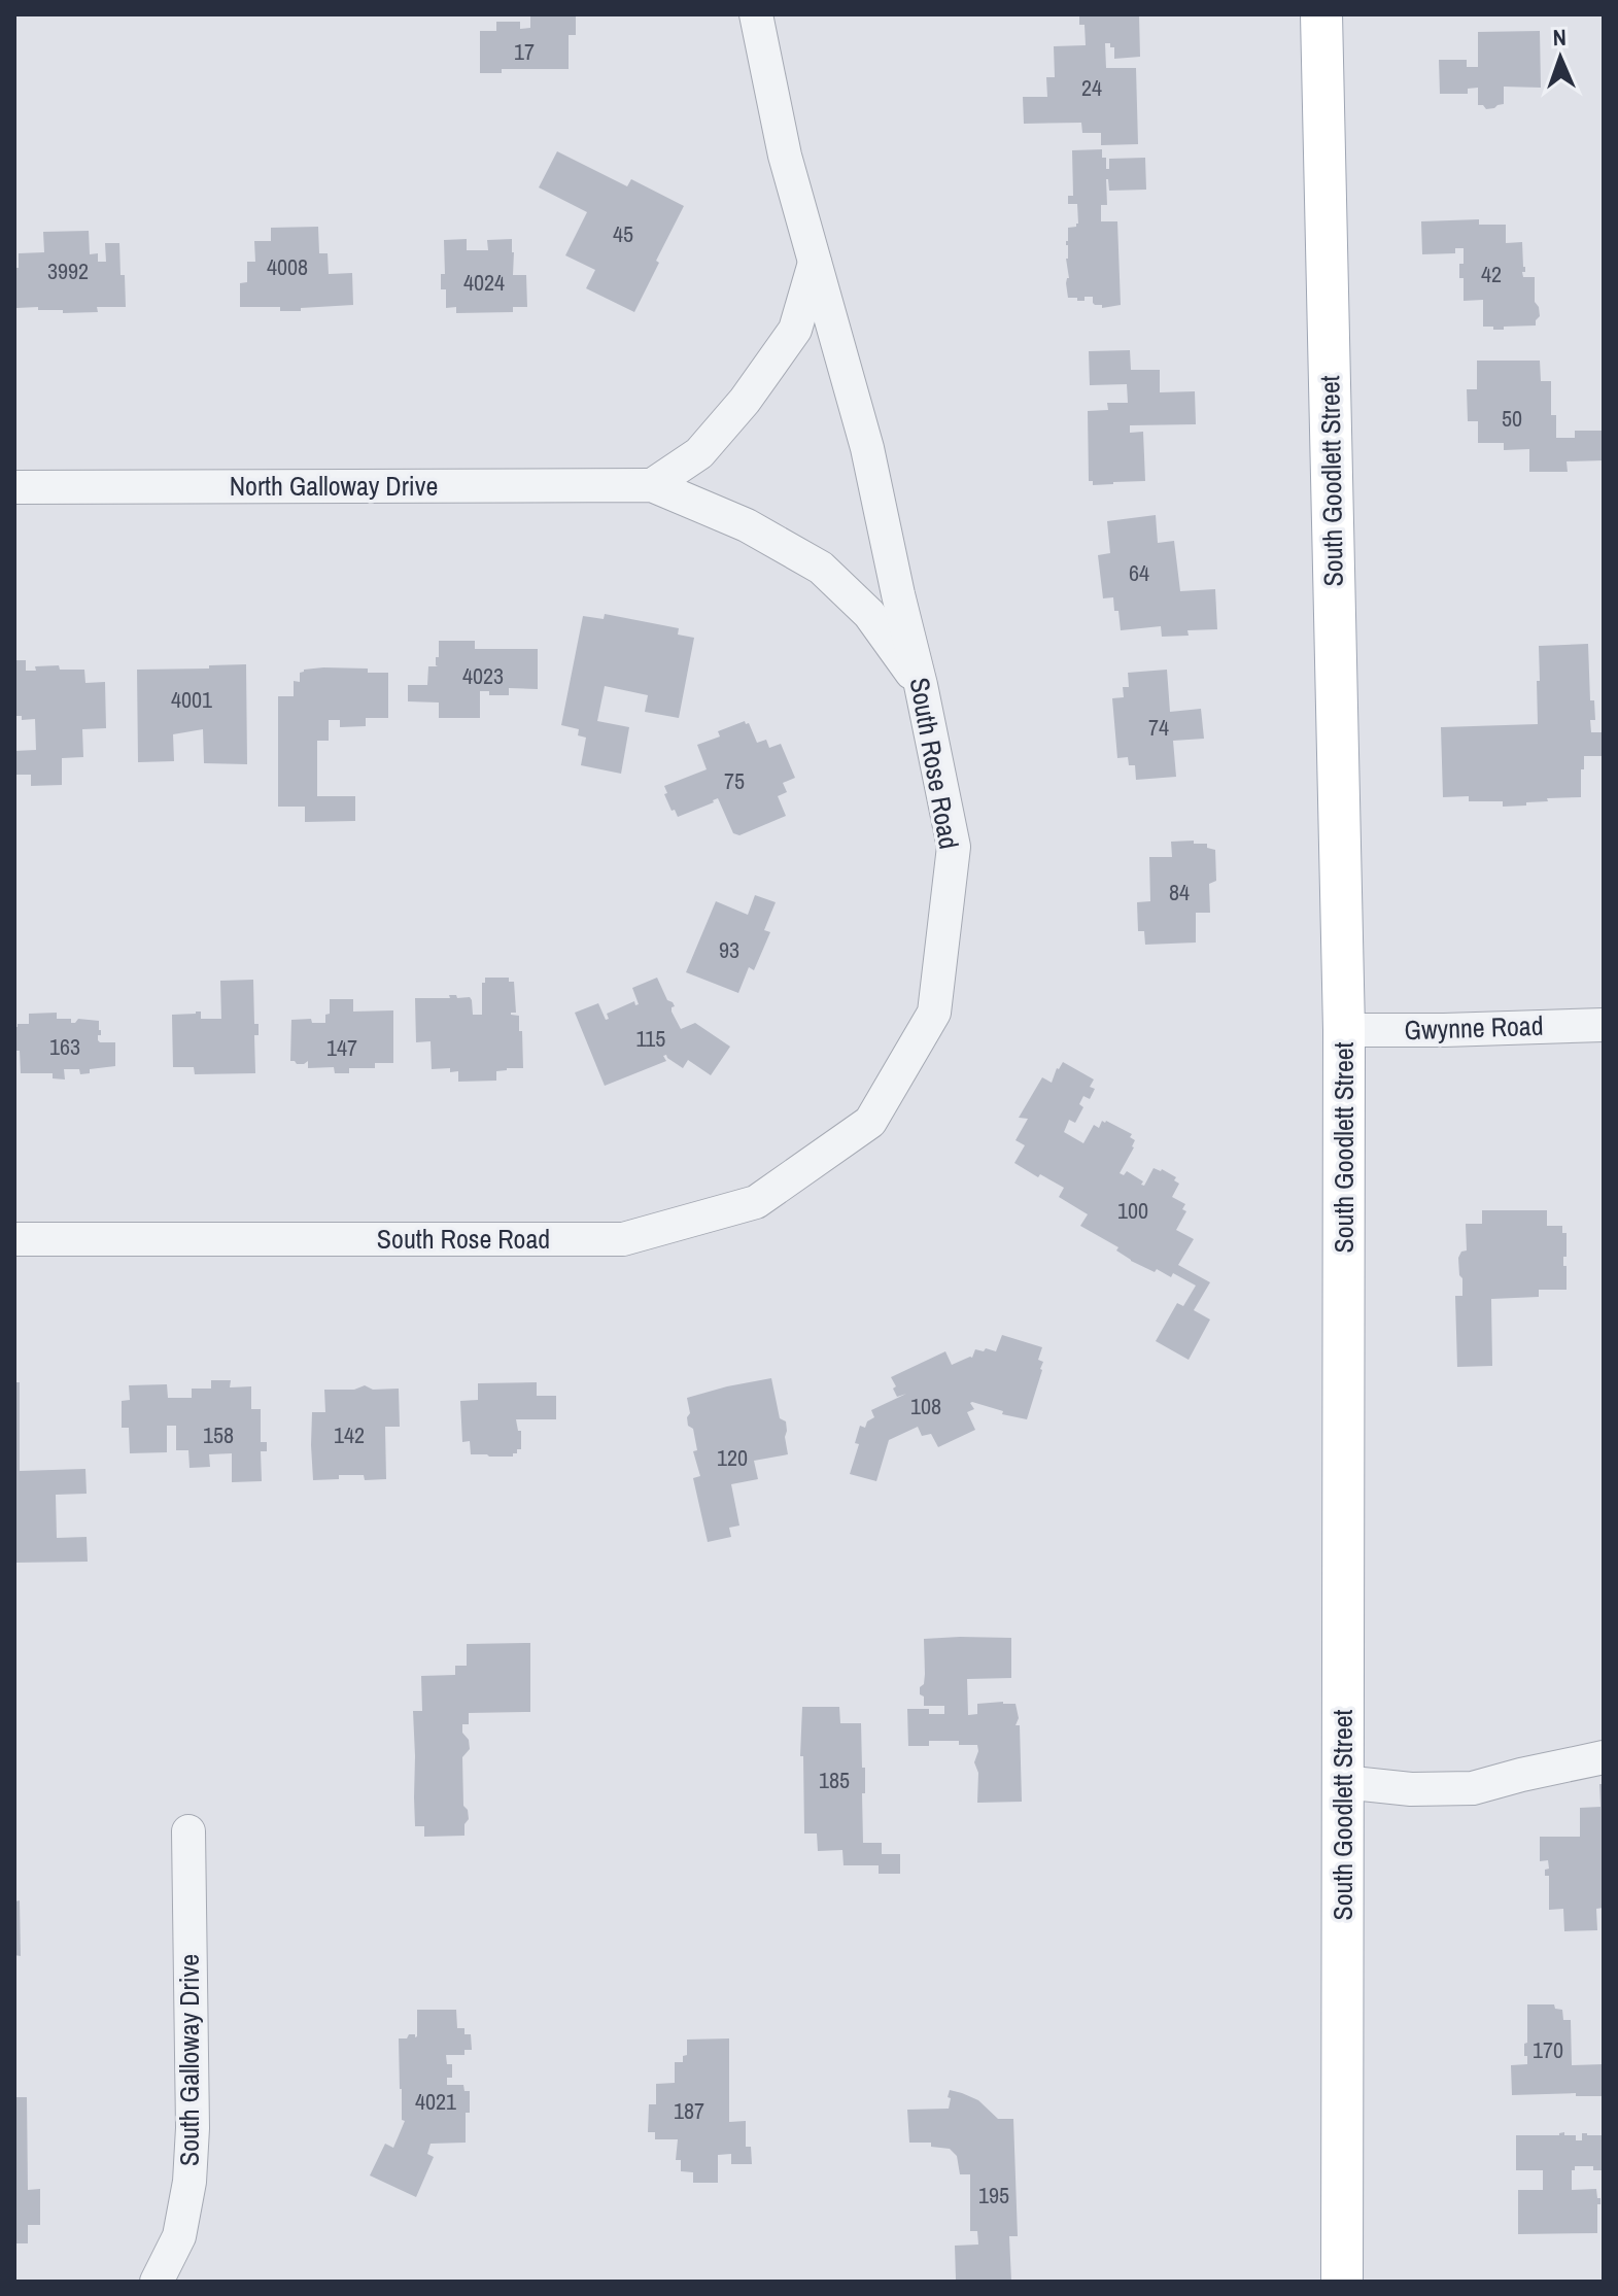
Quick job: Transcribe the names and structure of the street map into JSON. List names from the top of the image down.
{
  "streets": {
    "main road": ["South Goodlett Street"],
    "street": [
      "North Galloway Drive",
      "South Rose Road",
      "Gwynne Road",
      "South Galloway Drive"
    ]
  },
  "crossings": [
    ["South Goodlett Street", "Gwynne Road"],
    ["North Galloway Drive", "South Rose Road"]
  ],
  "house_numbers": [
    "17",
    "24",
    "45",
    "4008",
    "3992",
    "42",
    "4024",
    "50",
    "64",
    "4023",
    "4001",
    "74",
    "75",
    "84",
    "93",
    "115",
    "163",
    "147",
    "100",
    "108",
    "158",
    "142",
    "120",
    "185",
    "170",
    "4021",
    "187",
    "195"
  ],
  "north": "top"
}
